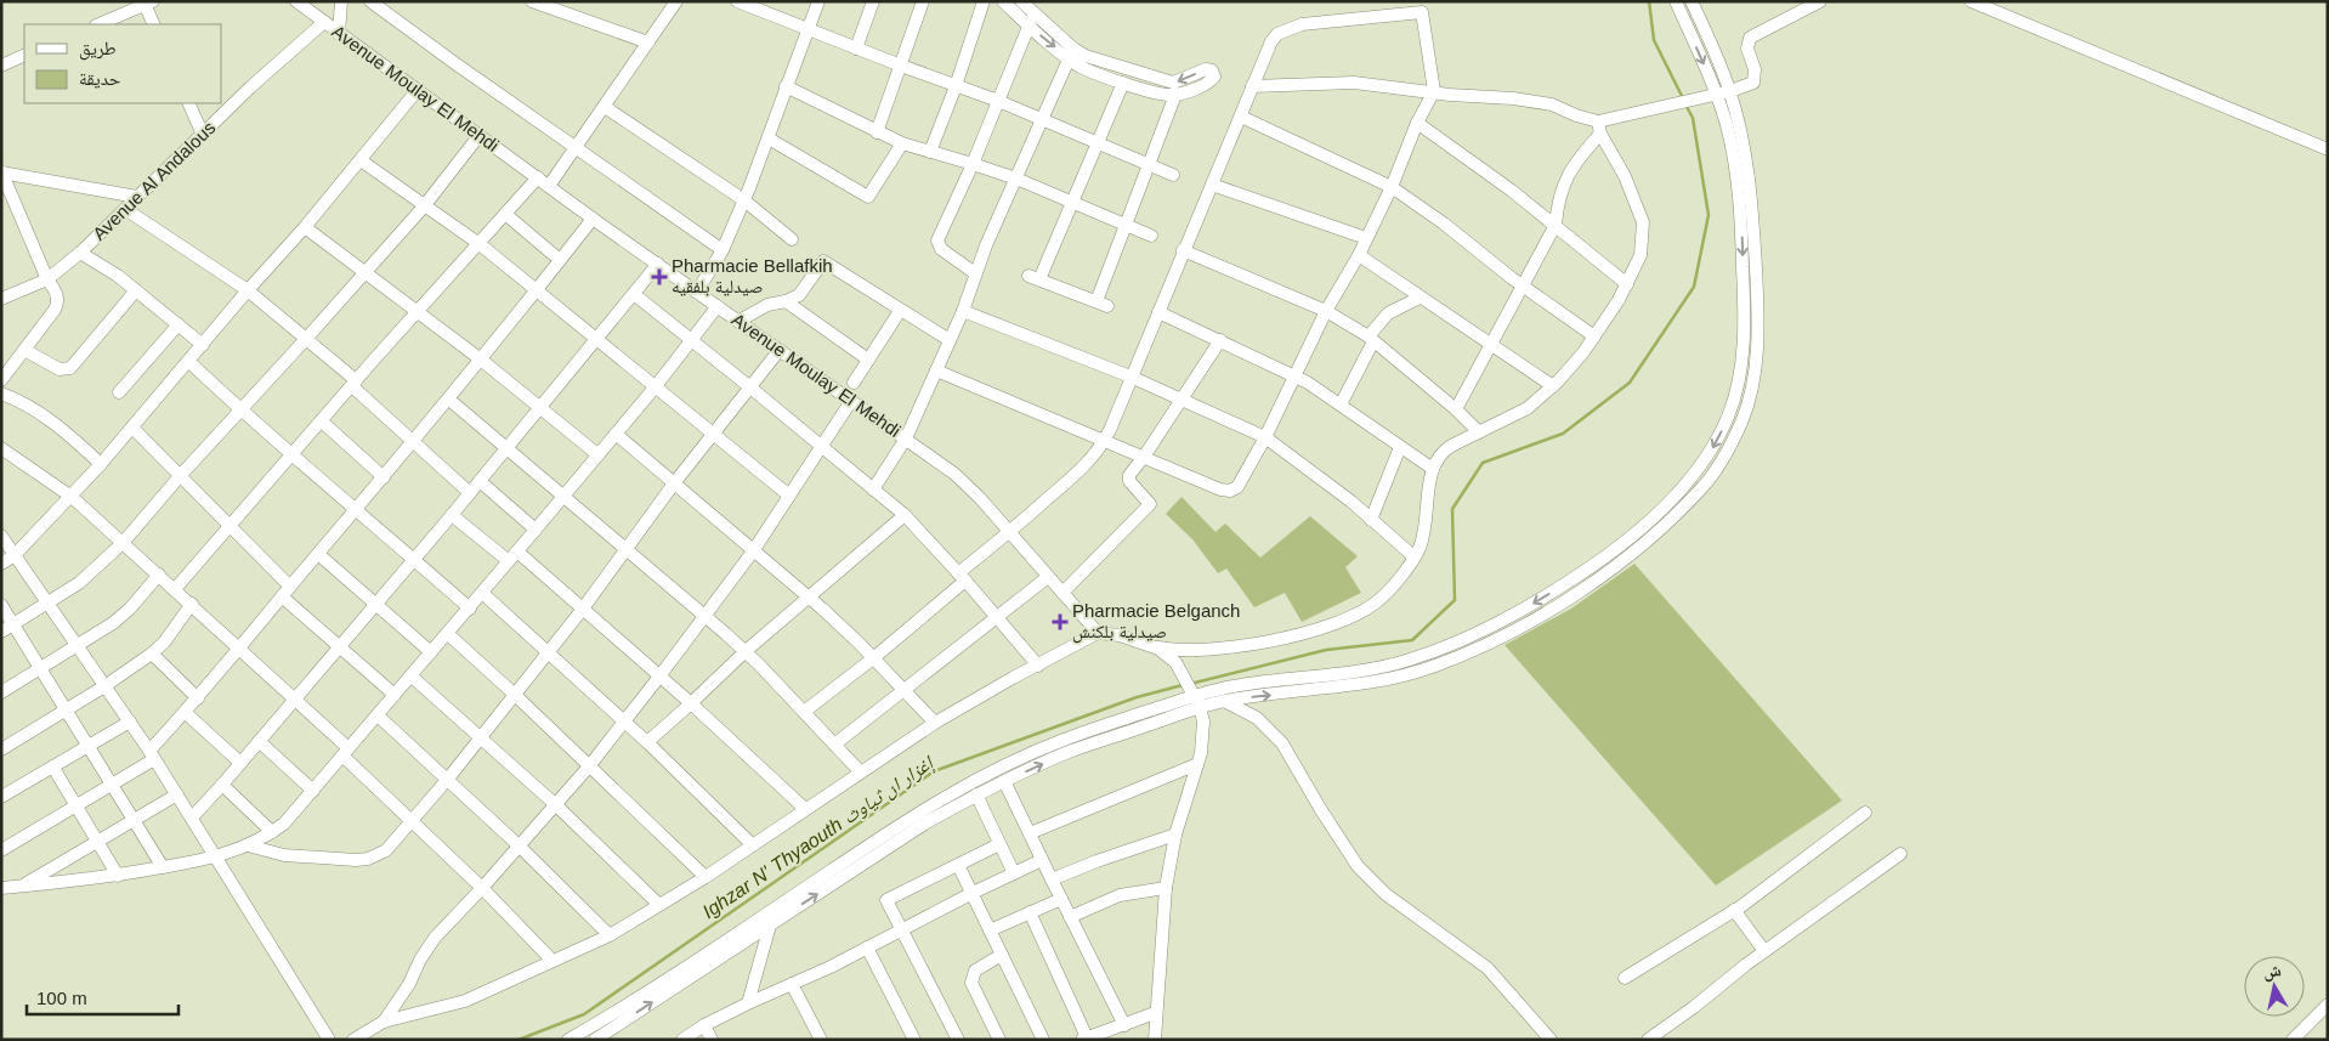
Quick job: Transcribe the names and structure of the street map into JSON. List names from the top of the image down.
{
  "streets": {
    "street": ["Avenue Moulay El Mehdi", "Avenue Al Andalous"]
  },
  "crossings": [
    ["Avenue Moulay El Mehdi", "Avenue Al Andalous"]
  ],
  "water": ["Ighzar N' Thyaouth إغزار ان ثياوث"],
  "places": {
    "health": ["Pharmacie Bellafkih صيدلية بلفقيه", "Pharmacie Belganch صيدلية بلكنش"]
  },
  "legend": ["طريق", "حديقة"],
  "scale_bar": "100 m",
  "north": "top"
}
